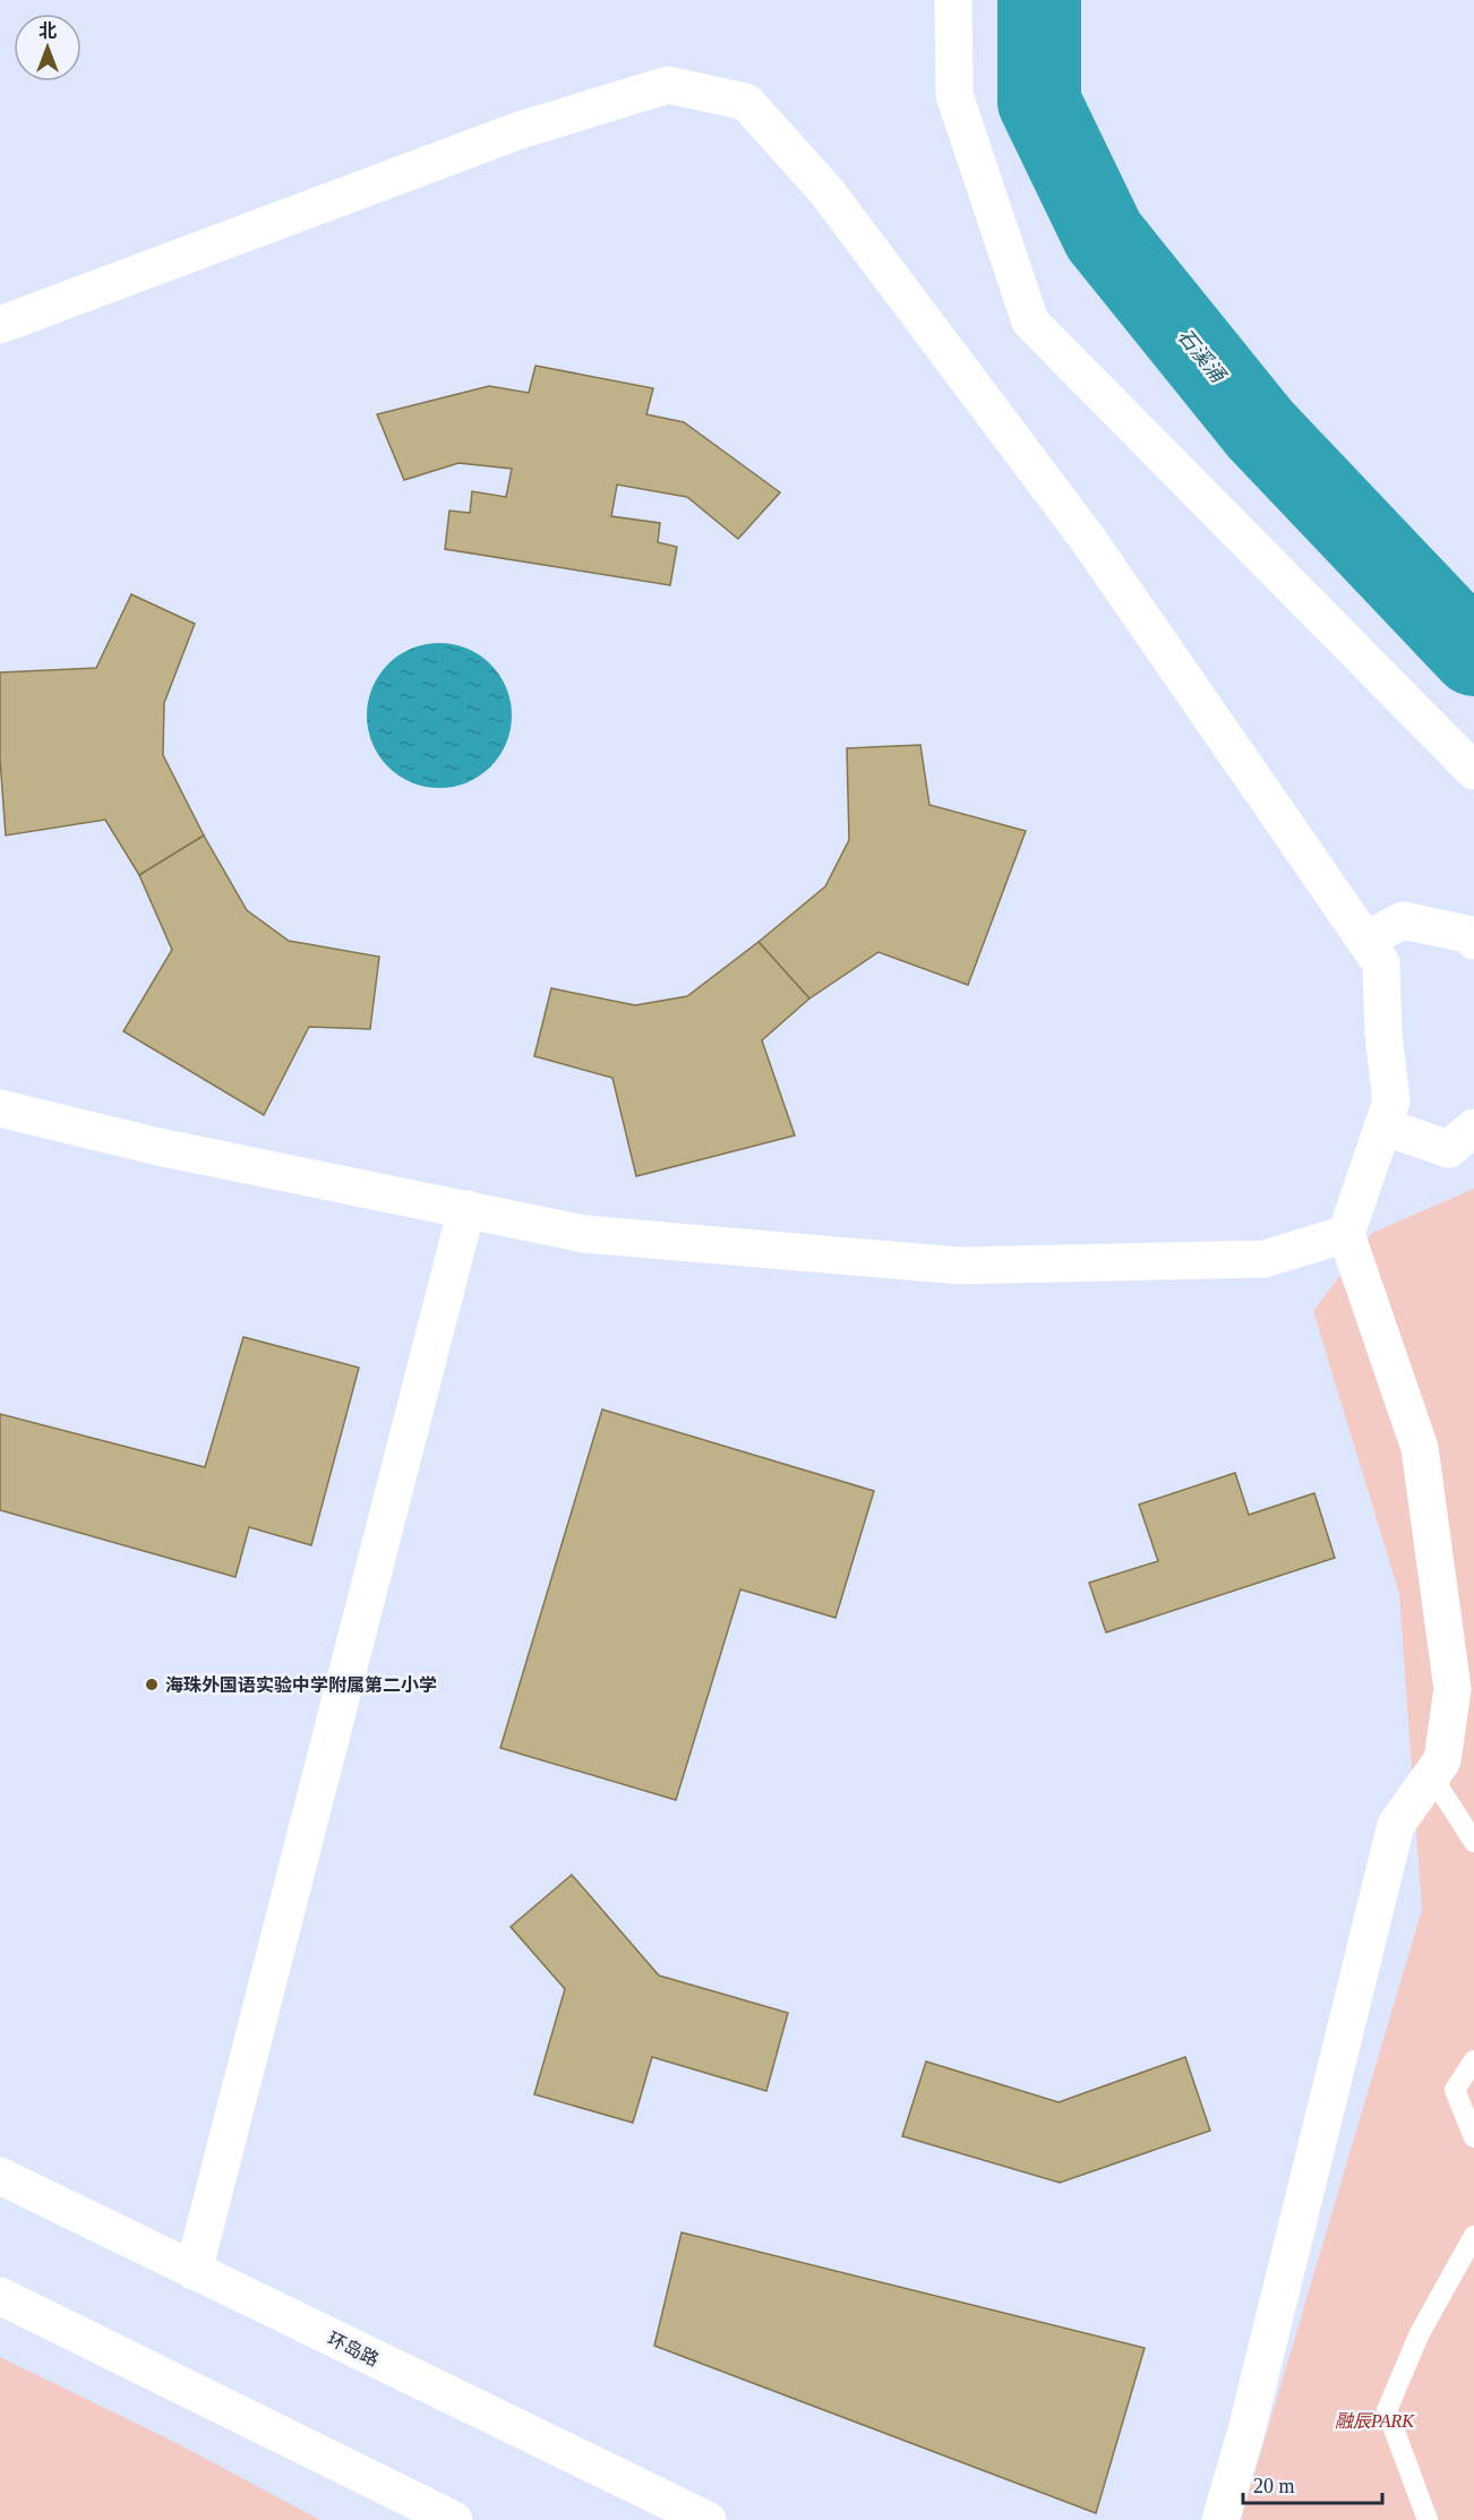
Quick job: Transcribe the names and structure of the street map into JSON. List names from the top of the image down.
{
  "streets": {
    "street": ["环岛路"]
  },
  "water": ["石溪涌"],
  "parks": ["融辰PARK"],
  "places": ["海珠外国语实验中学附属第二小学"],
  "scale_bar": "20 m",
  "north": "top"
}
